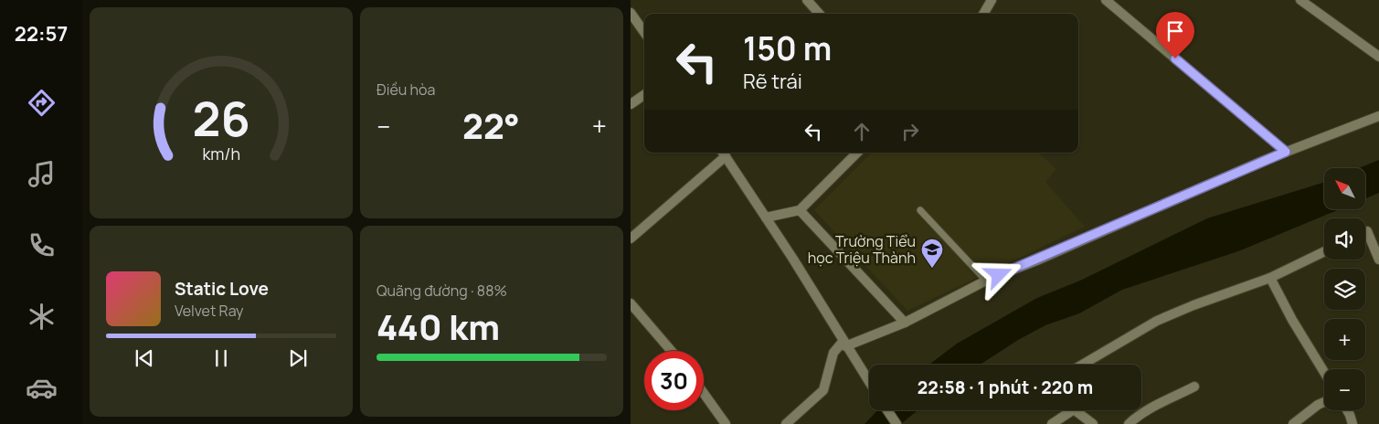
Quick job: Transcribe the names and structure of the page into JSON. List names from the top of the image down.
{
  "places": {
    "school or university": ["Trường Tiểu học Triệu Thành"]
  },
  "north": "top left",
  "page": {
    "tabs": "22:57",
    "tile": [
      "Điều hòa",
      ["Quãng đường · 88%", "440 km"]
    ],
    "turn": ["150 m", "Rẽ trái"],
    "heat": ["−", "22°", "+"],
    "map_buttons": ["+", "−"],
    "song": ["Static Love", "Velvet Ray"],
    "limit": "30",
    "trip": "22:58 · 1 phút · 220 m",
    "gauge": ["26", "km/h"]
  }
}
